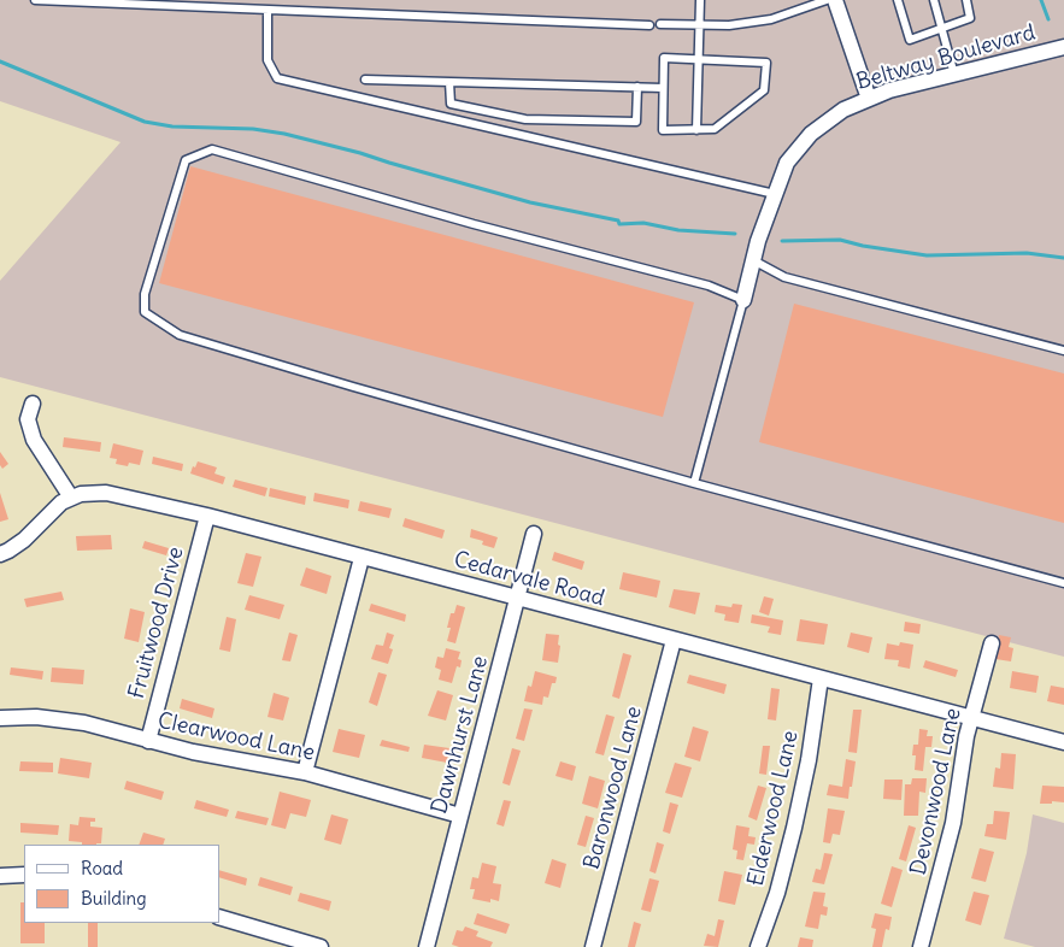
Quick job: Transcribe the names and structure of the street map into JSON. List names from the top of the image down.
{
  "streets": {
    "street": [
      "Beltway Boulevard",
      "Cedarvale Road",
      "Fruitwood Drive",
      "Dawnhurst Lane",
      "Clearwood Lane",
      "Baronwood Lane",
      "Devonwood Lane",
      "Elderwood Lane"
    ]
  },
  "crossings": [
    ["Cedarvale Road", "Fruitwood Drive"],
    ["Cedarvale Road", "Dawnhurst Lane"],
    ["Cedarvale Road", "Baronwood Lane"],
    ["Cedarvale Road", "Devonwood Lane"],
    ["Cedarvale Road", "Elderwood Lane"],
    ["Fruitwood Drive", "Clearwood Lane"],
    ["Dawnhurst Lane", "Clearwood Lane"]
  ],
  "legend": ["Road", "Building"]
}
